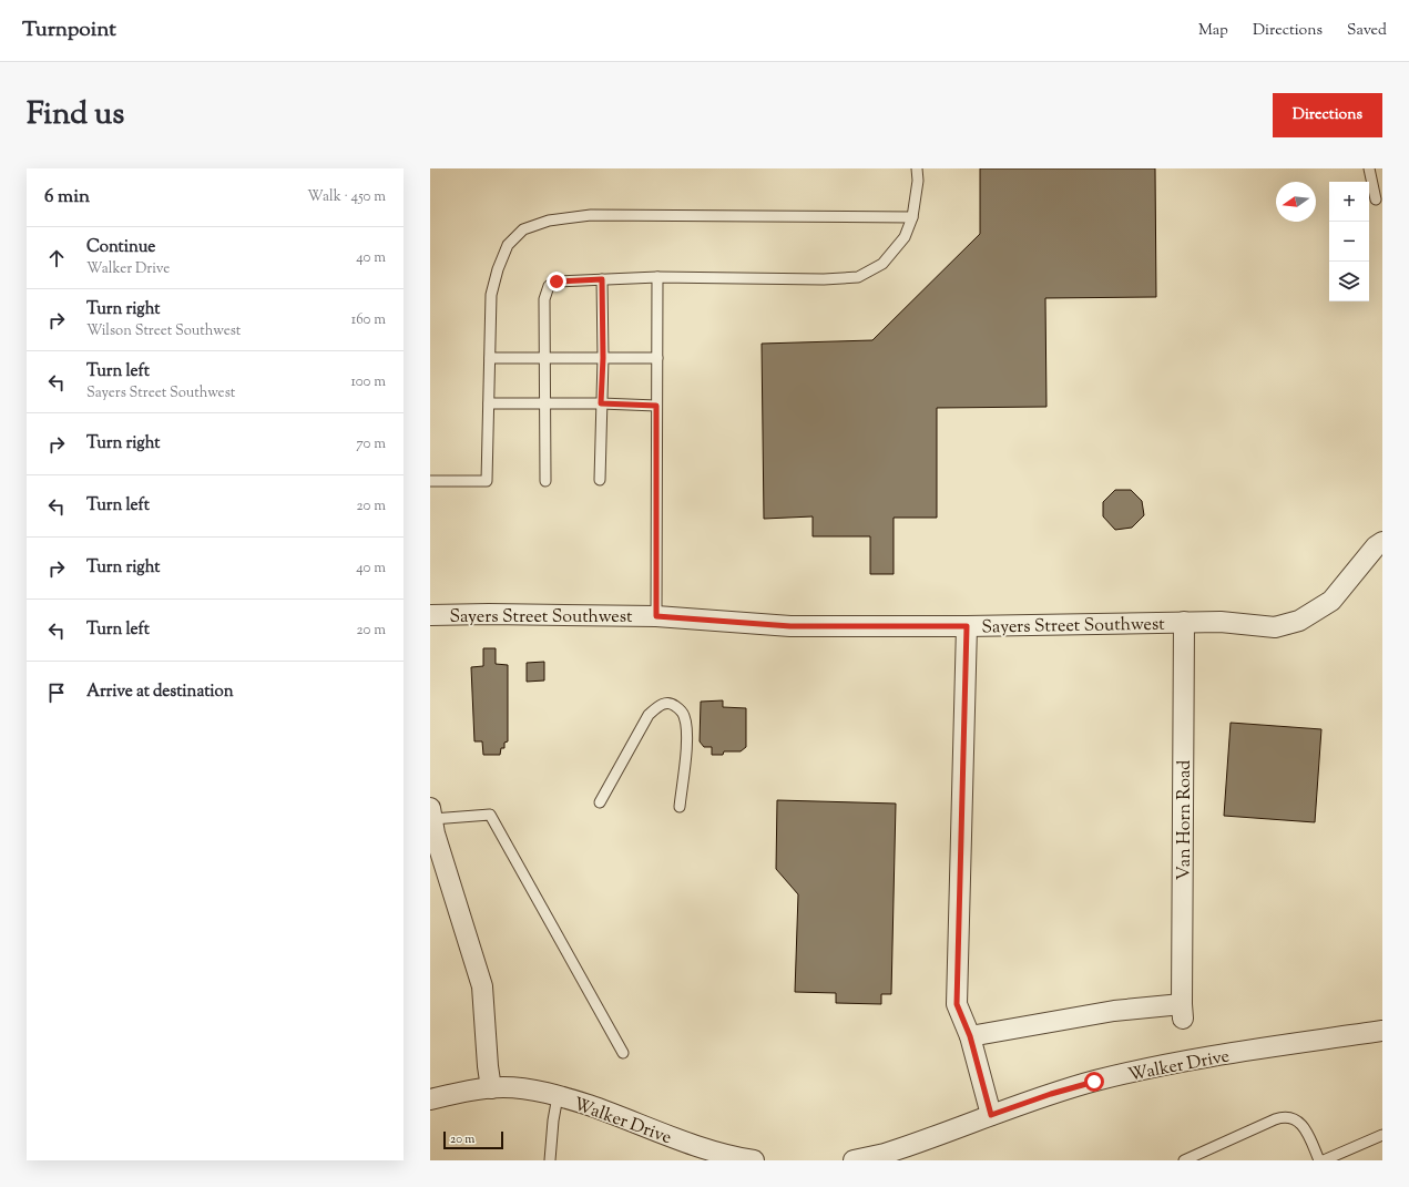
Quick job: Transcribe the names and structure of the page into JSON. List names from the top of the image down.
{
  "streets": {
    "street": ["Sayers Street Southwest", "Van Horn Road", "Walker Drive"]
  },
  "crossings": [
    ["Sayers Street Southwest", "Van Horn Road"]
  ],
  "scale_bar": "20 m",
  "north": "left",
  "page": {
    "header": "Turnpoint",
    "nav": ["Map", "Directions", "Saved"],
    "title": "Find us",
    "buttons": "Directions",
    "heading": ["6 min", "Walk · 450 m"],
    "map_buttons": ["+", "−"],
    "list": [
      ["Continue", "Walker Drive", "40 m"],
      ["Turn right", "Wilson Street Southwest", "160 m"],
      ["Turn left", "Sayers Street Southwest", "100 m"],
      ["Turn right", "70 m"],
      ["Turn left", "20 m"],
      ["Turn right", "40 m"],
      ["Turn left", "20 m"],
      "Arrive at destination"
    ],
    "scale": "20 m"
  }
}
